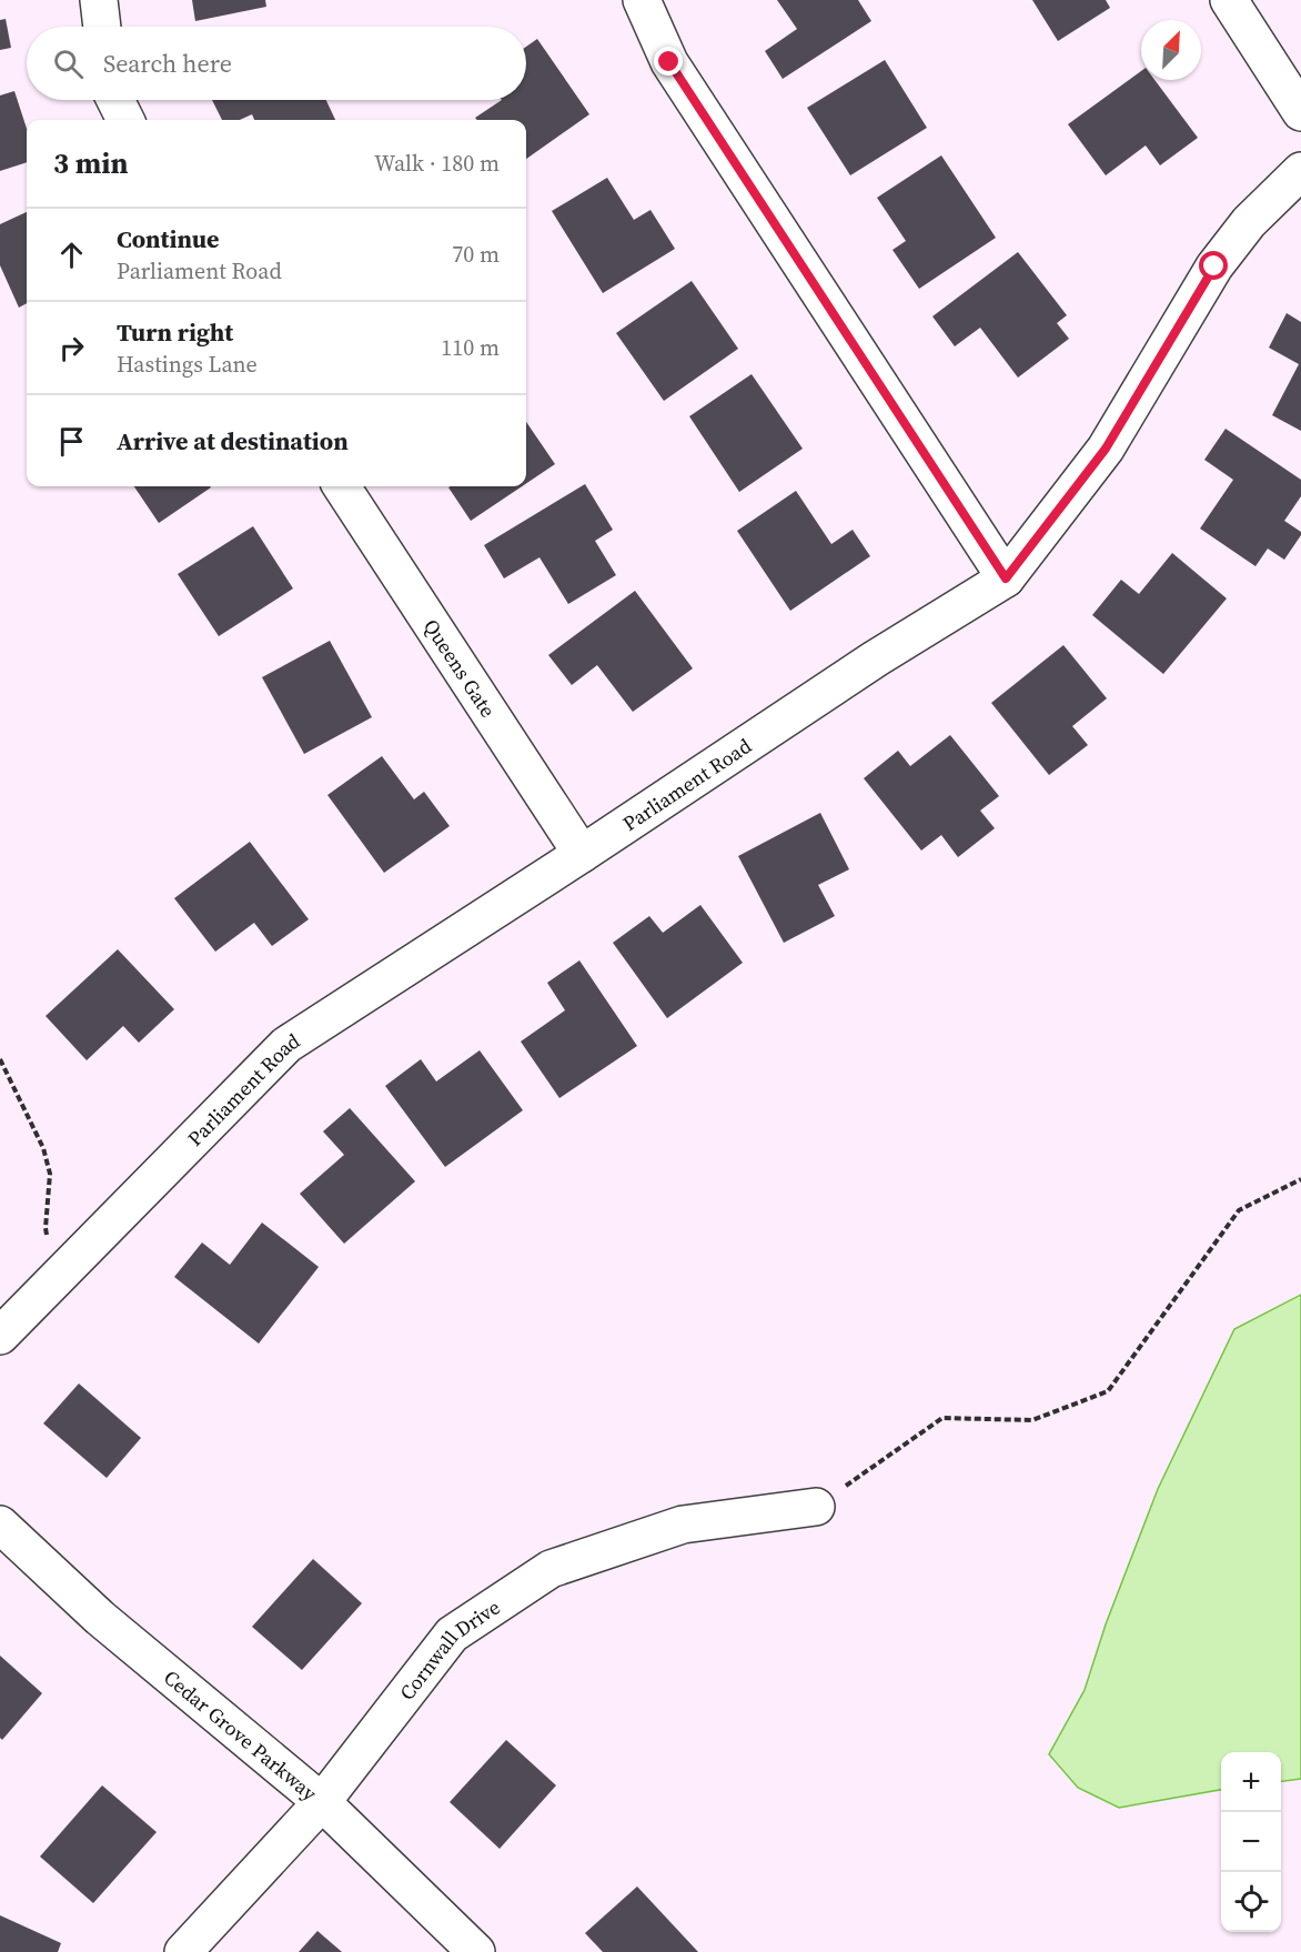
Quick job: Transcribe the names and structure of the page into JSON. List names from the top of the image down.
{
  "streets": {
    "street": [
      "Queens Gate",
      "Parliament Road",
      "Cornwall Drive",
      "Cedar Grove Parkway"
    ]
  },
  "crossings": [
    ["Queens Gate", "Parliament Road"],
    ["Cornwall Drive", "Cedar Grove Parkway"]
  ],
  "north": "top right",
  "page": {
    "search": "Search here",
    "heading": ["3 min", "Walk · 180 m"],
    "list": [
      ["Continue", "Parliament Road", "70 m"],
      ["Turn right", "Hastings Lane", "110 m"],
      "Arrive at destination"
    ],
    "map_buttons": ["+", "−"]
  }
}
